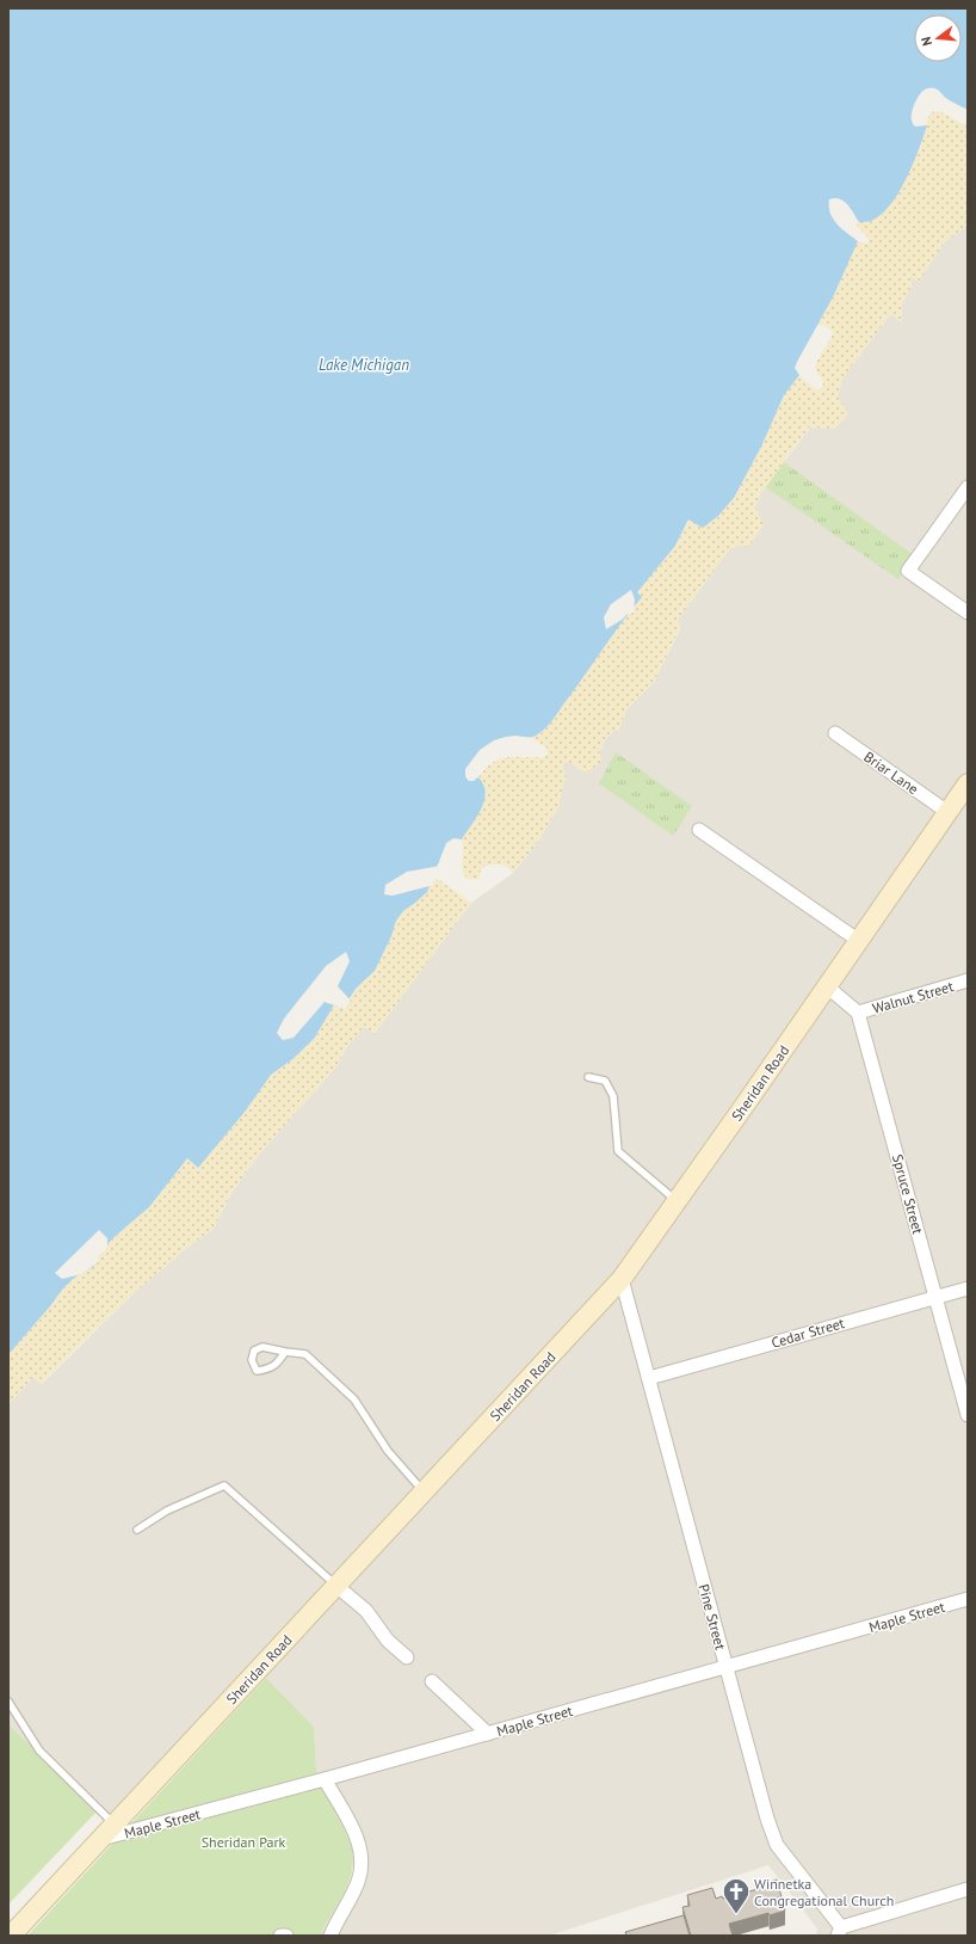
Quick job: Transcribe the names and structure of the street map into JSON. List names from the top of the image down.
{
  "streets": {
    "street": [
      "Briar Lane",
      "Walnut Street",
      "Sheridan Road",
      "Spruce Street",
      "Cedar Street",
      "Pine Street",
      "Maple Street"
    ]
  },
  "crossings": [
    ["Briar Lane", "Sheridan Road"],
    ["Walnut Street", "Spruce Street"],
    ["Sheridan Road", "Pine Street"],
    ["Sheridan Road", "Maple Street"],
    ["Spruce Street", "Cedar Street"],
    ["Cedar Street", "Pine Street"],
    ["Pine Street", "Maple Street"]
  ],
  "water": ["Lake Michigan"],
  "parks": ["Sheridan Park"],
  "places": {
    "church": ["Winnetka Congregational Church"]
  },
  "north": "left"
}
